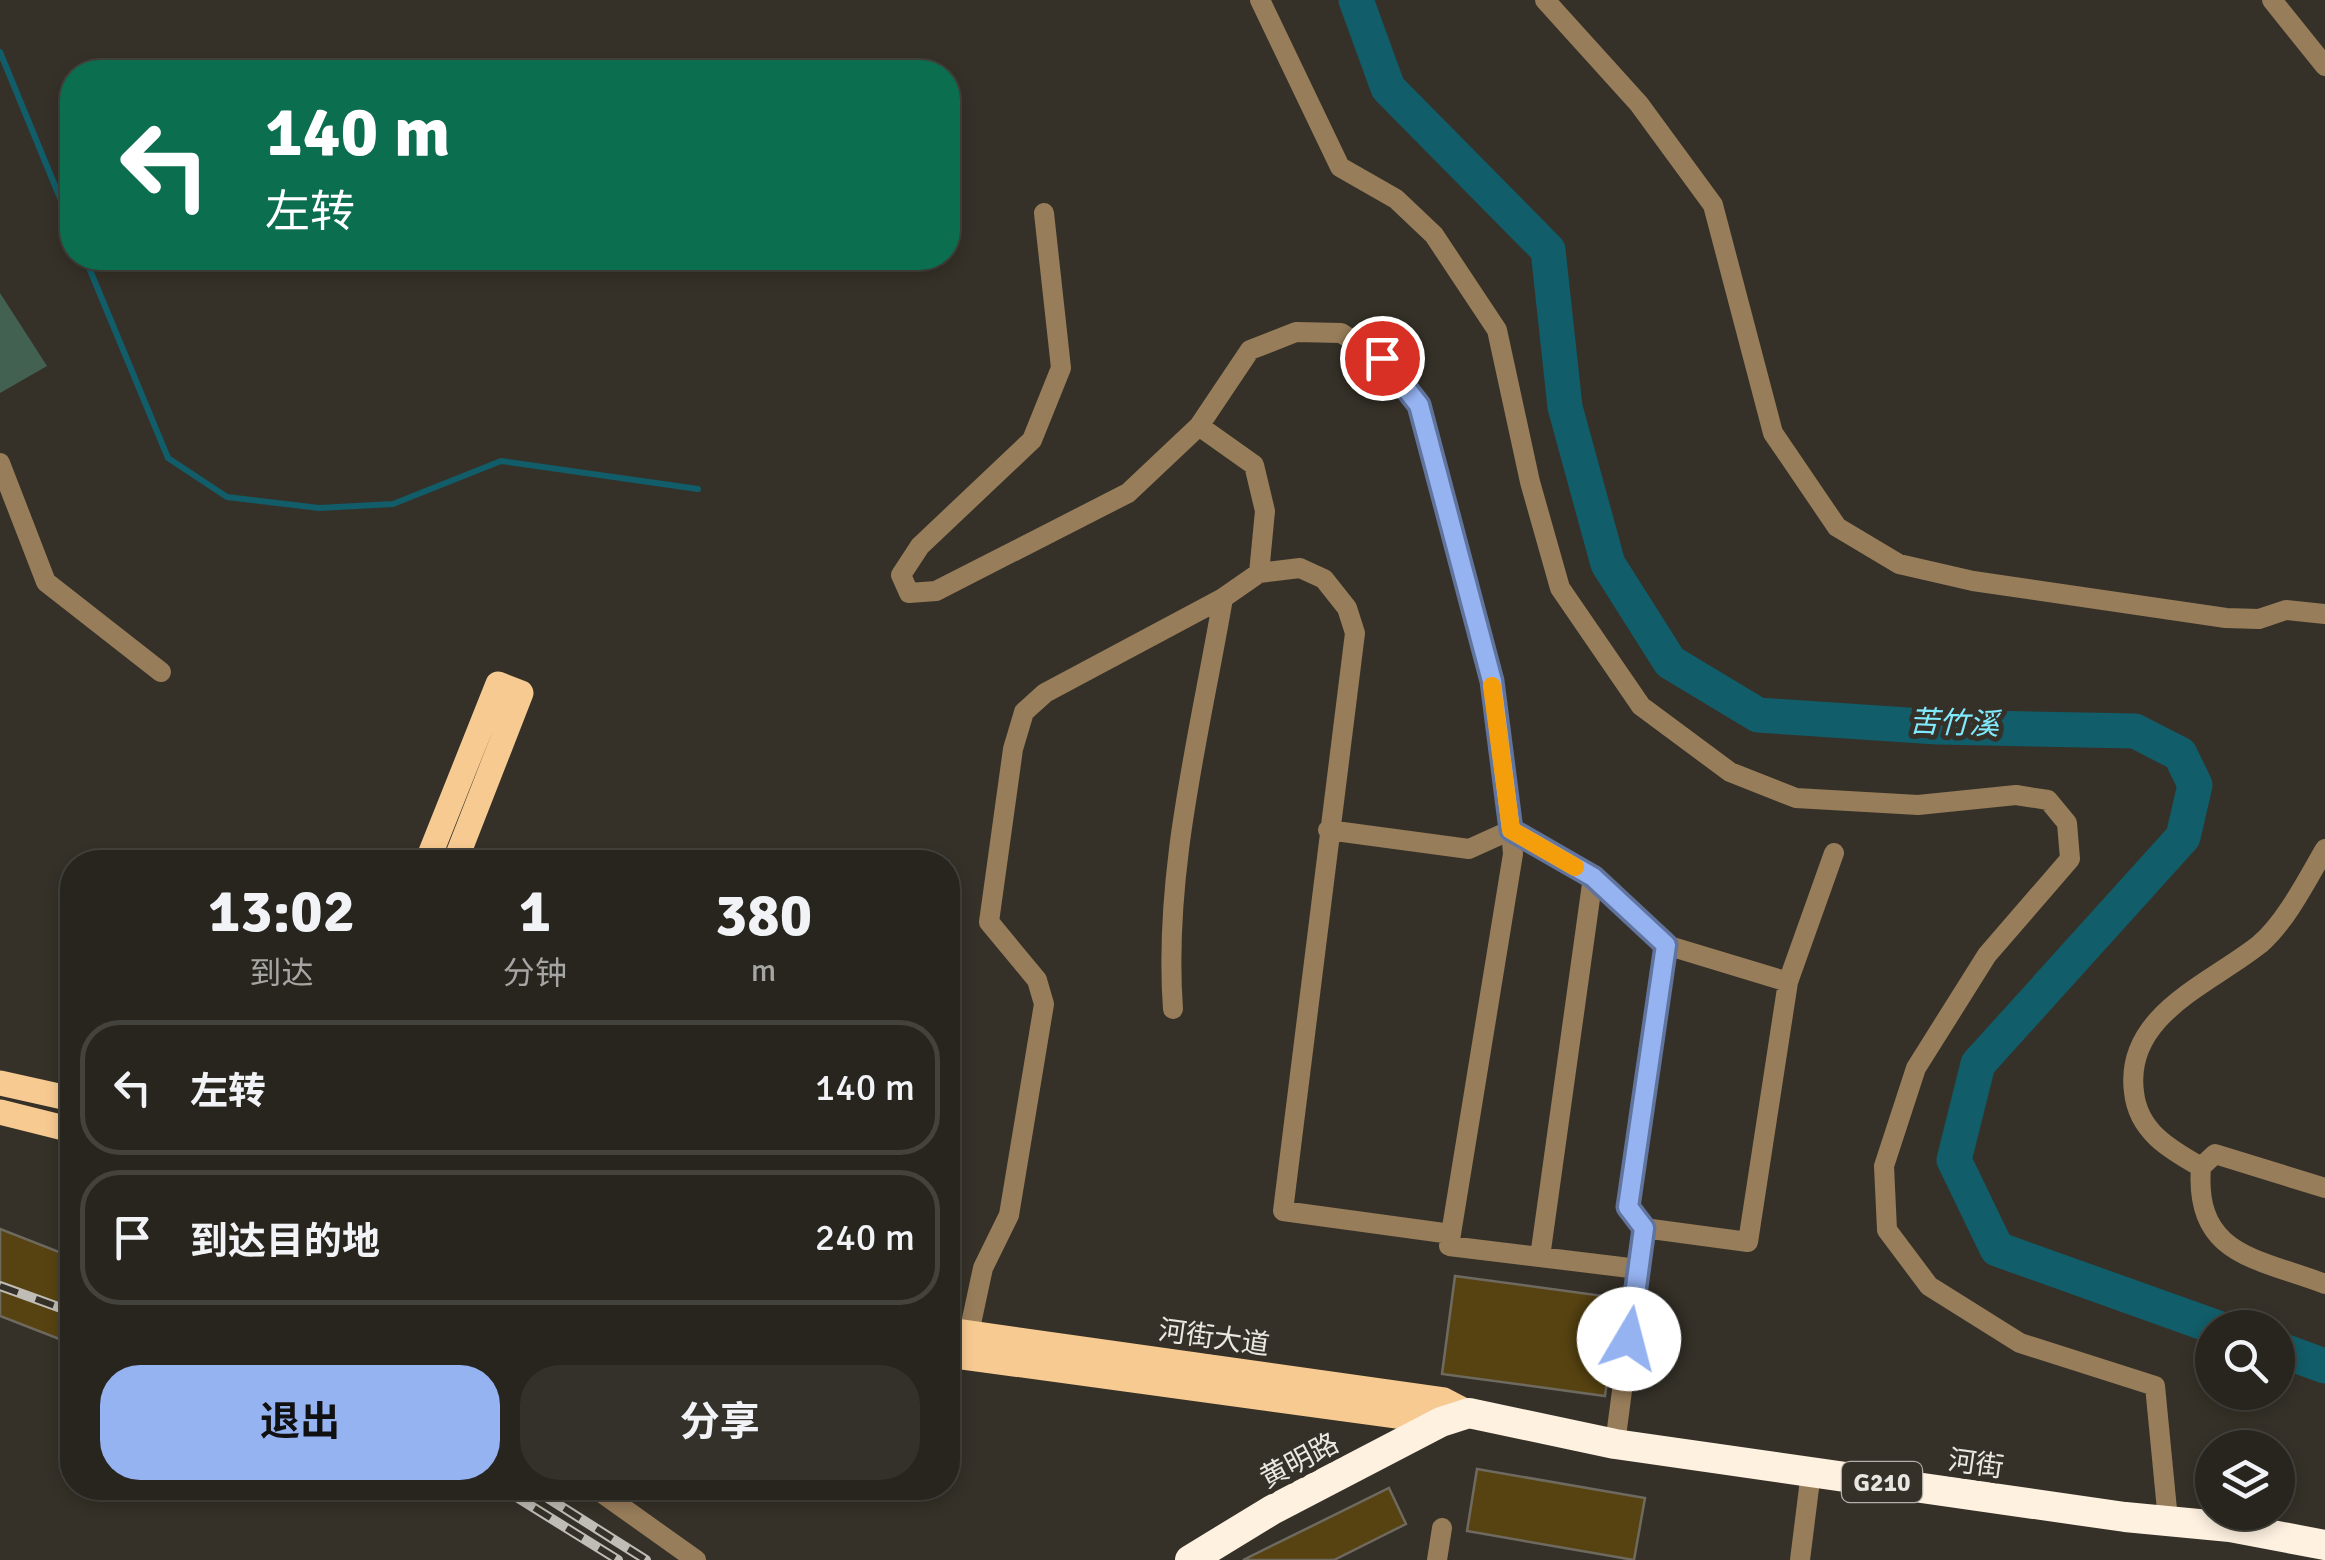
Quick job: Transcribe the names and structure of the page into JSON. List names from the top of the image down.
{
  "streets": {
    "highway": ["黄明路", "河街", "G210"],
    "main road": ["河街大道"]
  },
  "crossings": [
    ["河街大道", "黄明路"],
    ["河街大道", "河街"],
    ["黄明路", "河街"]
  ],
  "water": ["苦竹溪"],
  "page": {
    "turn": ["140 m", "左转"],
    "eta": [
      "13:02",
      "到达",
      "1",
      "分钟",
      "380",
      "m"
    ],
    "list": [
      {
        "name": "左转",
        "value": "140 m"
      },
      {
        "name": "到达目的地",
        "value": "240 m"
      }
    ],
    "buttons": ["退出", "分享"]
  }
}
